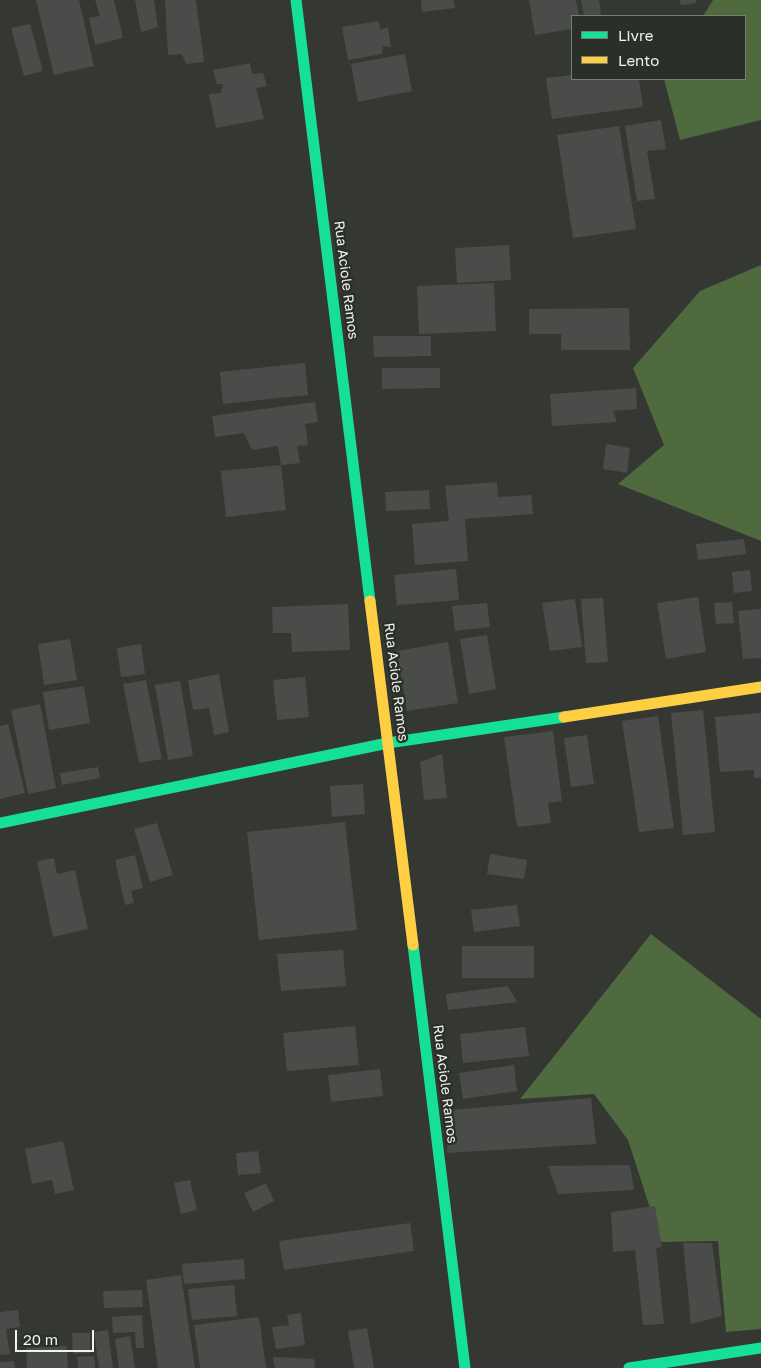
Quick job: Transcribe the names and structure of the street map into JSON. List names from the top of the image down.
{
  "streets": {
    "street": ["Rua Aciole Ramos"]
  },
  "legend": ["Livre", "Lento"],
  "scale_bar": "20 m"
}
